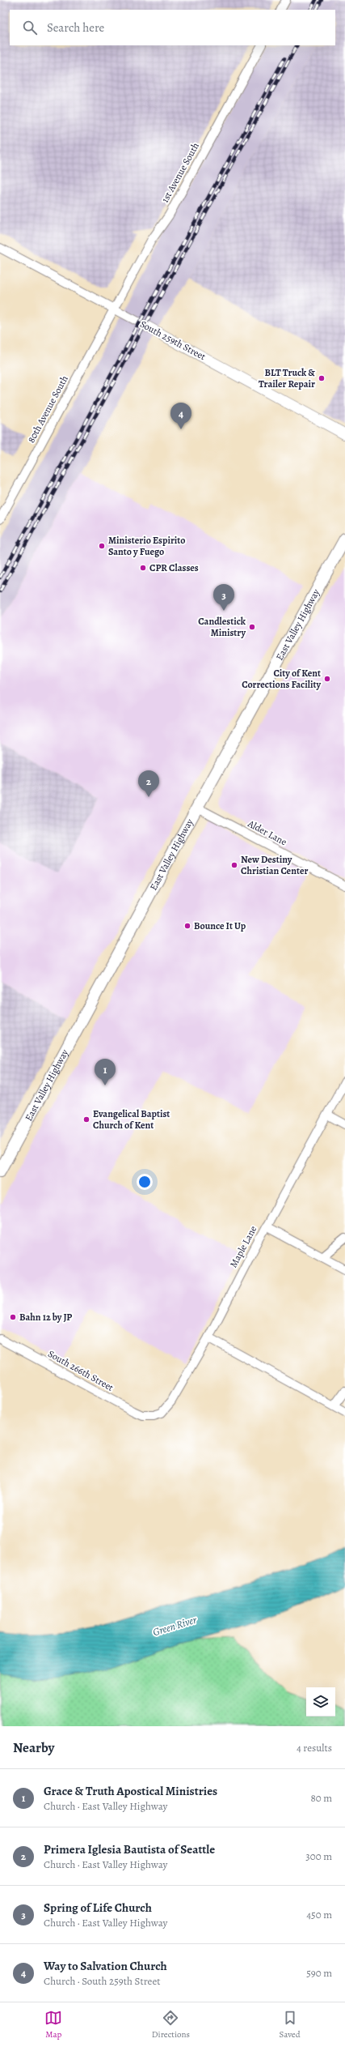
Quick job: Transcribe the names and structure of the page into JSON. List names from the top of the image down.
{
  "streets": {
    "main road": ["East Valley Highway"],
    "street": [
      "1st Avenue South",
      "South 259th Street",
      "80th Avenue South",
      "Alder Lane",
      "Maple Lane",
      "South 266th Street"
    ]
  },
  "crossings": [
    ["1st Avenue South", "South 259th Street"],
    ["1st Avenue South", "80th Avenue South"],
    ["South 259th Street", "80th Avenue South"],
    ["East Valley Highway", "Alder Lane"],
    ["Maple Lane", "South 266th Street"]
  ],
  "water": ["Green River"],
  "places": [
    "BLT Truck & Trailer Repair",
    "Ministerio Espirito Santo y Fuego",
    "CPR Classes",
    "Candlestick Ministry",
    "City of Kent Corrections Facility",
    "New Destiny Christian Center",
    "Bounce It Up",
    "Evangelical Baptist Church of Kent",
    "Bahn 12 by JP"
  ],
  "page": {
    "search": "Search here",
    "pins": [
      "4",
      "3",
      "2",
      "1"
    ],
    "heading": ["Nearby", "4 results"],
    "list": [
      {
        "mark": "1",
        "name": "Grace & Truth Apostical Ministries",
        "note": "Church · East Valley Highway",
        "value": "80 m"
      },
      {
        "mark": "2",
        "name": "Primera Iglesia Bautista of Seattle",
        "note": "Church · East Valley Highway",
        "value": "300 m"
      },
      {
        "mark": "3",
        "name": "Spring of Life Church",
        "note": "Church · East Valley Highway",
        "value": "450 m"
      },
      {
        "mark": "4",
        "name": "Way to Salvation Church",
        "note": "Church · South 259th Street",
        "value": "590 m"
      }
    ],
    "nav": ["Map", "Directions", "Saved"]
  }
}
